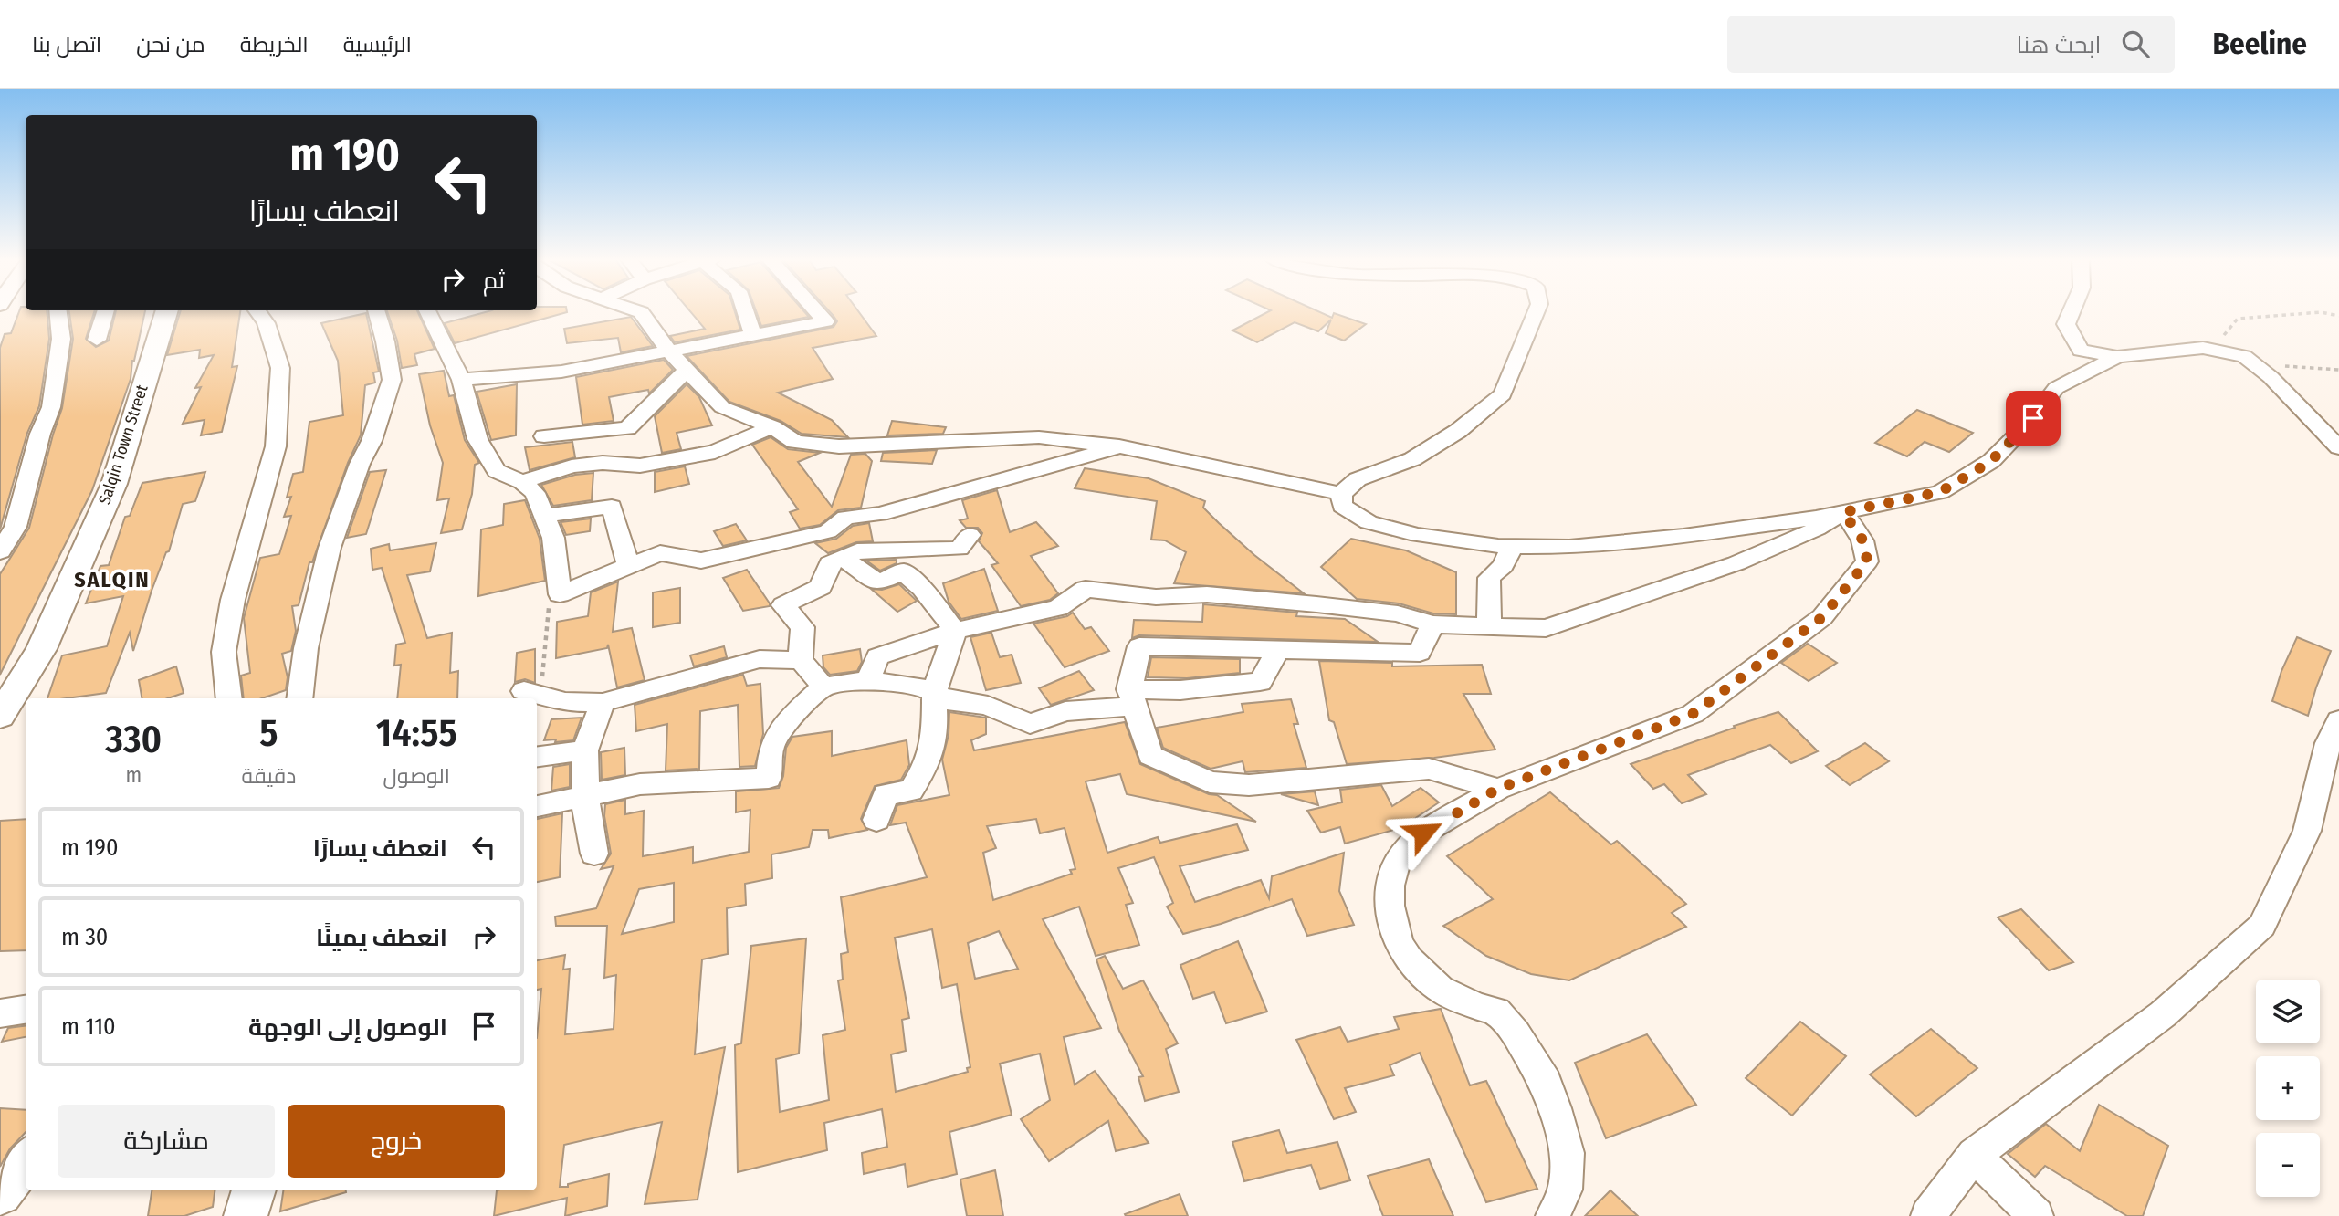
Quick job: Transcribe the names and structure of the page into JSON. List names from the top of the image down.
{
  "streets": {
    "main road": ["Salqin Town Street"]
  },
  "districts": ["SALQIN"],
  "page": {
    "header": "Beeline",
    "search": "ابحث هنا",
    "nav": [
      "الرئيسية",
      "الخريطة",
      "من نحن",
      "اتصل بنا"
    ],
    "turn": ["190 m", "انعطف يسارًا"],
    "then": "ثم",
    "eta": [
      "14:55",
      "الوصول",
      "5",
      "دقيقة",
      "330",
      "m"
    ],
    "list": [
      {
        "name": "انعطف يسارًا",
        "value": "190 m"
      },
      {
        "name": "انعطف يمينًا",
        "value": "30 m"
      },
      {
        "name": "الوصول إلى الوجهة",
        "value": "110 m"
      }
    ],
    "map_buttons": ["+", "−"],
    "buttons": ["خروج", "مشاركة"]
  }
}
